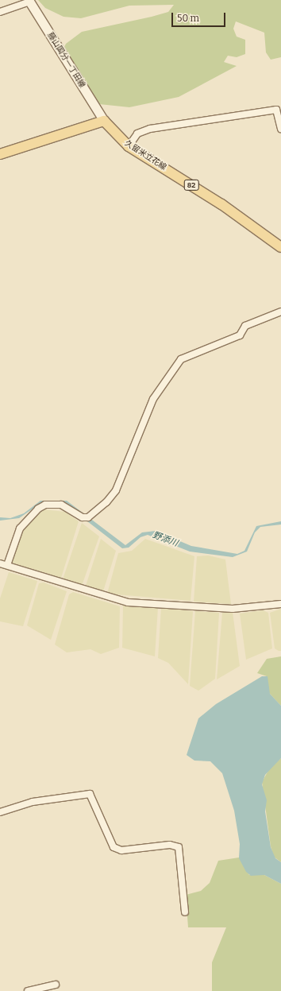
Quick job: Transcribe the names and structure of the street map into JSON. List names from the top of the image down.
{
  "streets": {
    "main road": ["藤山国分一丁田線", "久留米立花線", "82"]
  },
  "crossings": [
    ["藤山国分一丁田線", "久留米立花線"]
  ],
  "water": ["野添川"],
  "scale_bar": "50 m"
}
